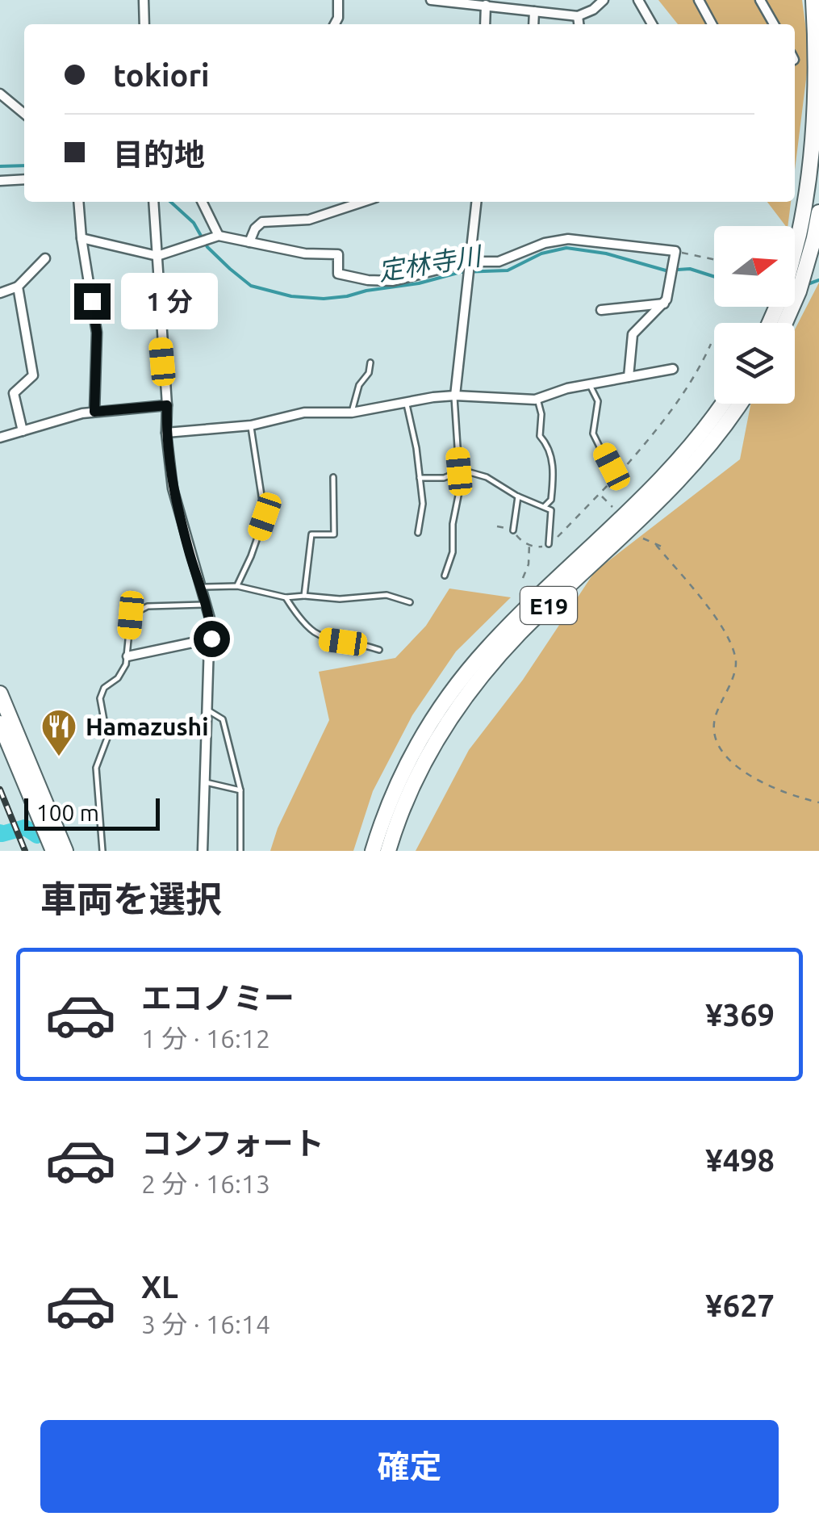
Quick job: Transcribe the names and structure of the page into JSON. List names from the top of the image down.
{
  "streets": {
    "highway": ["E19"]
  },
  "water": ["定林寺川"],
  "places": {
    "restaurant": ["Hamazushi"]
  },
  "scale_bar": "100 m",
  "north": "right",
  "page": {
    "banner": ["tokiori", "目的地"],
    "bubble": "1 分",
    "scale": "100 m",
    "heading": "車両を選択",
    "list": [
      {
        "name": "エコノミー",
        "note": "1 分 · 16:12",
        "value": "¥369"
      },
      {
        "name": "コンフォート",
        "note": "2 分 · 16:13",
        "value": "¥498"
      },
      {
        "name": "XL",
        "note": "3 分 · 16:14",
        "value": "¥627"
      }
    ],
    "buttons": "確定"
  }
}
